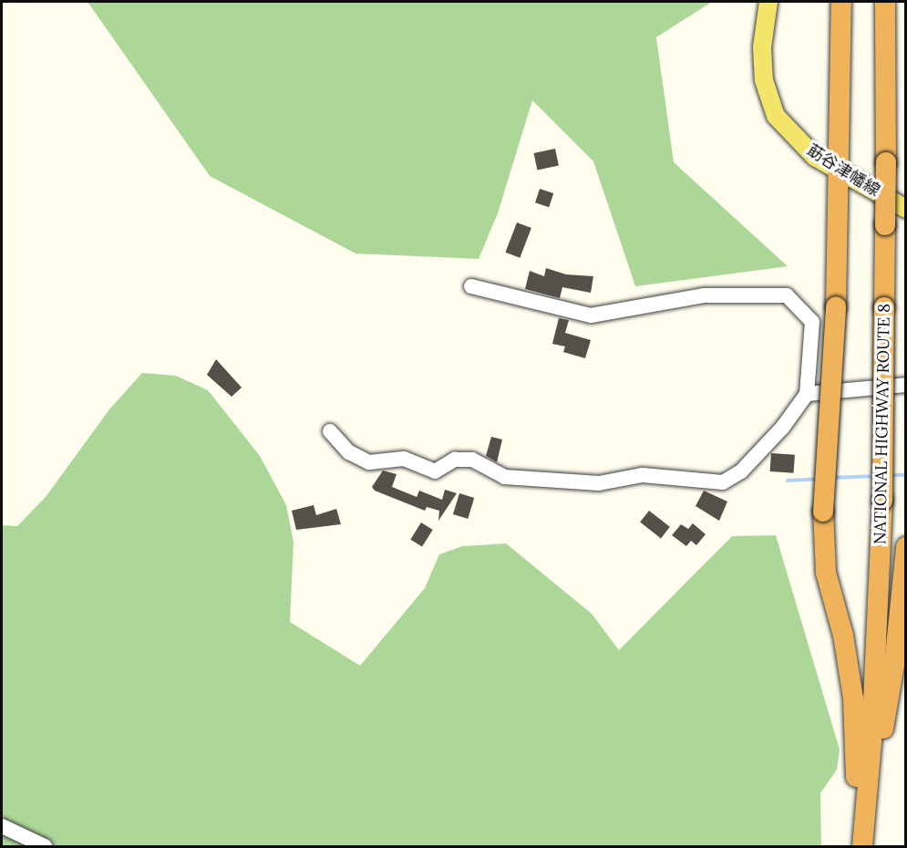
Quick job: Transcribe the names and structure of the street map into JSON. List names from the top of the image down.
{
  "streets": {
    "highway": ["NATIONAL HIGHWAY ROUTE 8"],
    "main road": ["莇谷津幡線"]
  }
}
